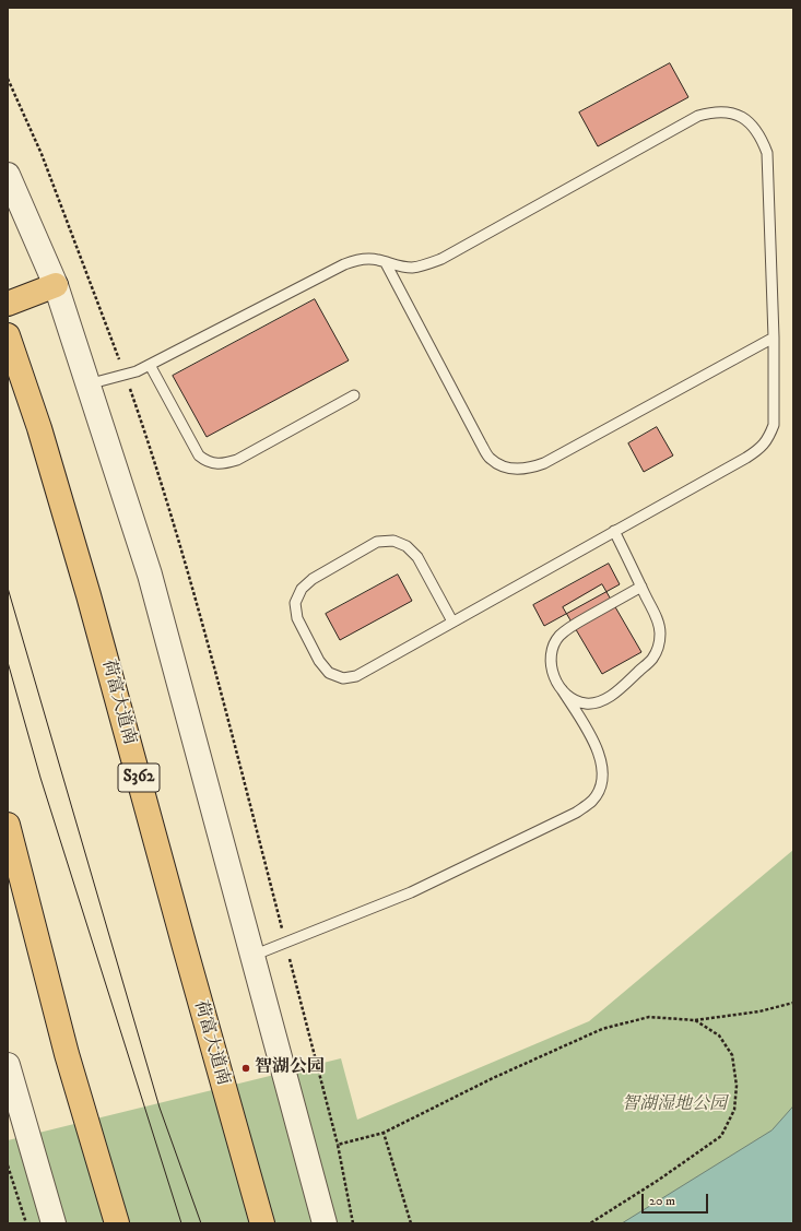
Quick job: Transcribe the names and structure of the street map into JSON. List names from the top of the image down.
{
  "streets": {
    "main road": ["荷富大道南", "S362"]
  },
  "parks": ["智湖湿地公园"],
  "places": ["智湖公园"],
  "scale_bar": "20 m"
}
